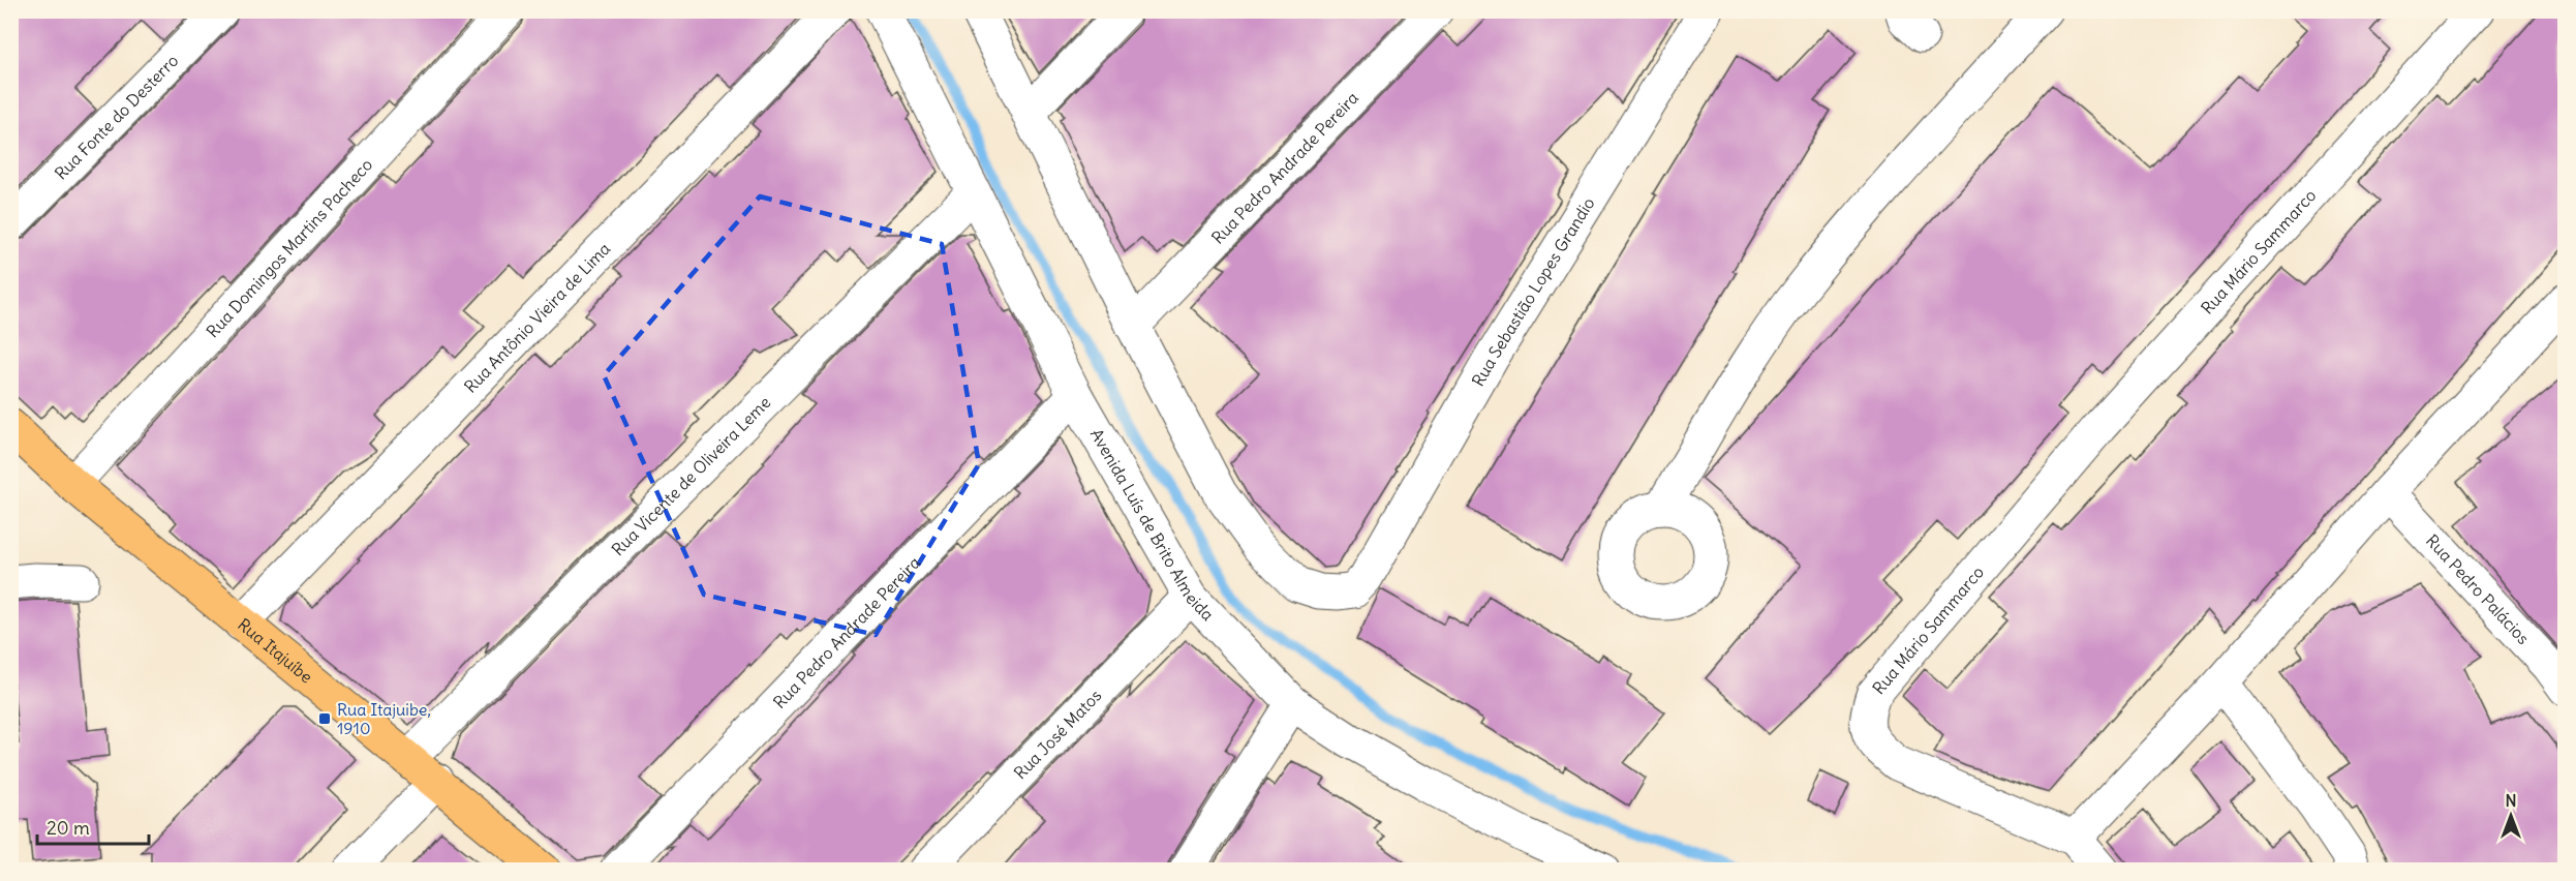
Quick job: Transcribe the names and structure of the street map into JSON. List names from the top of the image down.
{
  "streets": {
    "main road": ["Rua Itajuíbe"],
    "street": [
      "Rua Fonte do Desterro",
      "Rua Pedro Andrade Pereira",
      "Rua Domingos Martins Pacheco",
      "Rua Mário Sammarco",
      "Rua Sebastião Lopes Grandio",
      "Rua Antônio Vieira de Lima",
      "Rua Vicente de Oliveira Leme",
      "Avenida Luís de Brito Almeida",
      "Rua Pedro Palácios",
      "Rua José Matos"
    ]
  },
  "crossings": [
    ["Rua Pedro Andrade Pereira", "Rua Sebastião Lopes Grandio"],
    ["Rua Pedro Andrade Pereira", "Avenida Luís de Brito Almeida"],
    ["Rua Domingos Martins Pacheco", "Rua Itajuíbe"],
    ["Rua Antônio Vieira de Lima", "Rua Itajuíbe"],
    ["Rua Vicente de Oliveira Leme", "Avenida Luís de Brito Almeida"],
    ["Rua Vicente de Oliveira Leme", "Rua Itajuíbe"],
    ["Avenida Luís de Brito Almeida", "Rua José Matos"]
  ],
  "places": {
    "transit": ["Rua Itajuibe, 1910"]
  },
  "scale_bar": "20 m",
  "north": "top"
}
